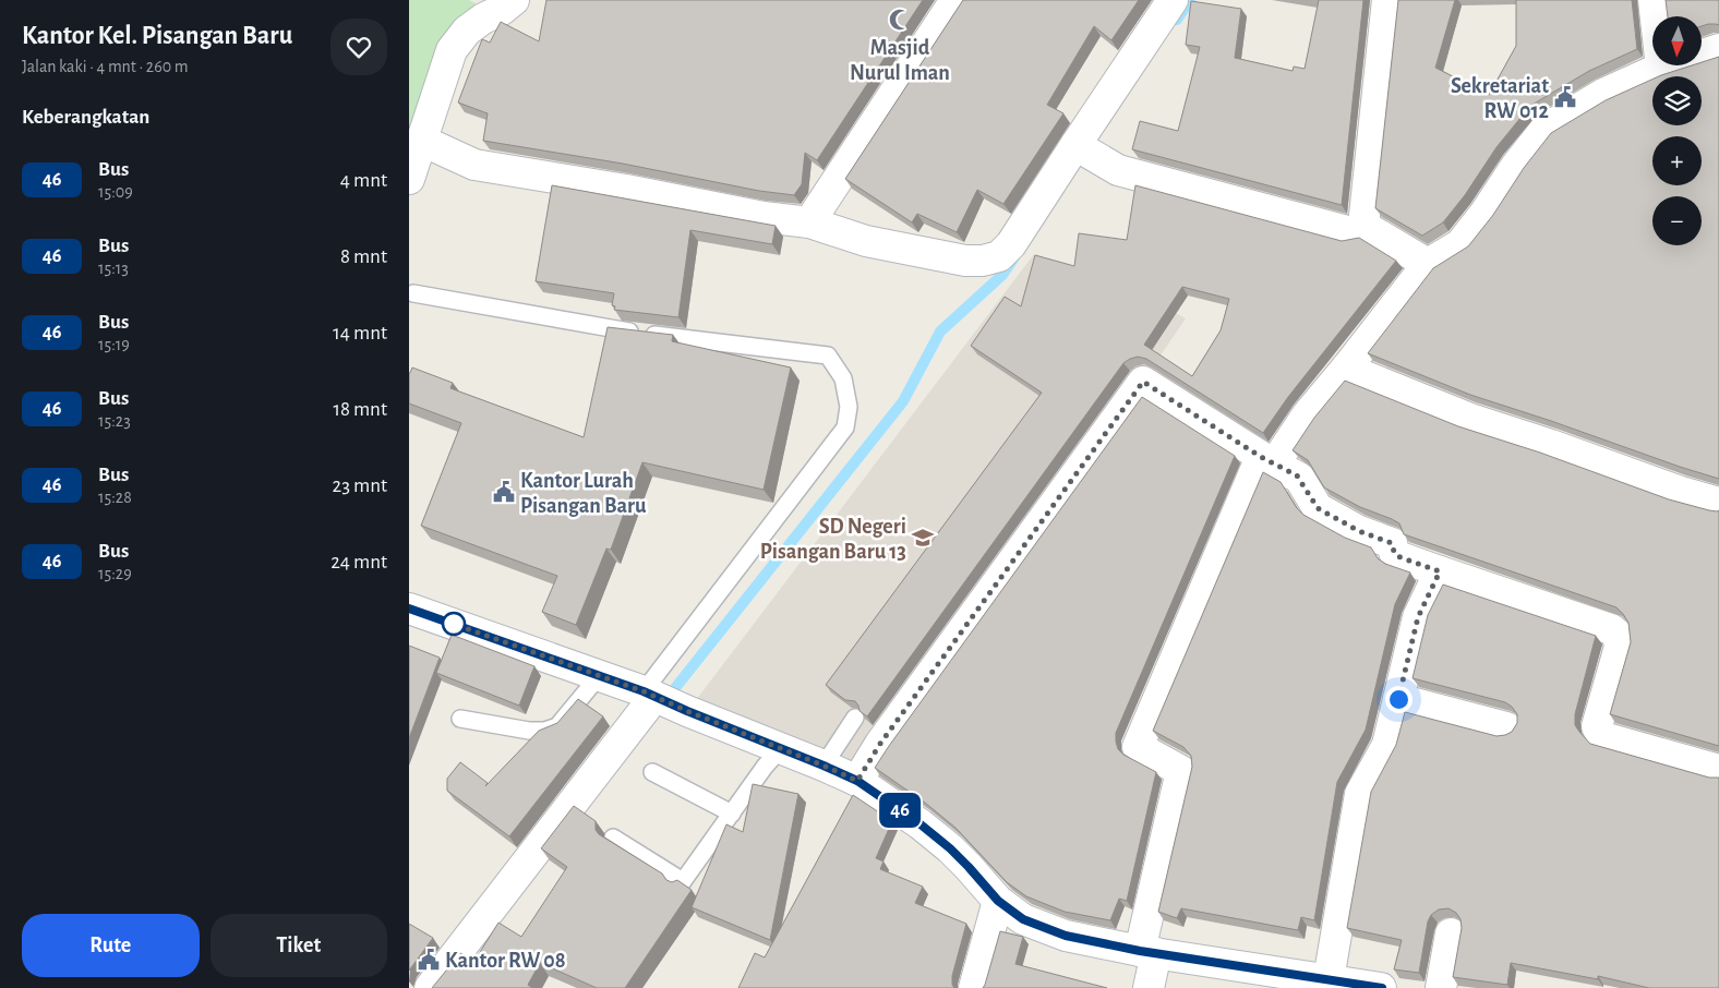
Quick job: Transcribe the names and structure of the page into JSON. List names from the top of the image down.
{
  "places": {
    "mosque": ["Masjid Nurul Iman"],
    "public building": ["Sekretariat RW 012", "Kantor Lurah Pisangan Baru", "Kantor RW 08"],
    "school or university": ["SD Negeri Pisangan Baru 13"]
  },
  "lines": ["bus line 46"],
  "north": "bottom",
  "page": {
    "heading": [
      ["Kantor Kel. Pisangan Baru", "Jalan kaki · 4 mnt · 260 m"],
      "Keberangkatan"
    ],
    "on_map": "46",
    "map_buttons": ["+", "−"],
    "list": [
      {
        "mark": "46",
        "name": "Bus",
        "note": "15:09",
        "value": "4 mnt"
      },
      {
        "mark": "46",
        "name": "Bus",
        "note": "15:13",
        "value": "8 mnt"
      },
      {
        "mark": "46",
        "name": "Bus",
        "note": "15:19",
        "value": "14 mnt"
      },
      {
        "mark": "46",
        "name": "Bus",
        "note": "15:23",
        "value": "18 mnt"
      },
      {
        "mark": "46",
        "name": "Bus",
        "note": "15:28",
        "value": "23 mnt"
      },
      {
        "mark": "46",
        "name": "Bus",
        "note": "15:29",
        "value": "24 mnt"
      }
    ],
    "buttons": ["Rute", "Tiket"]
  }
}
